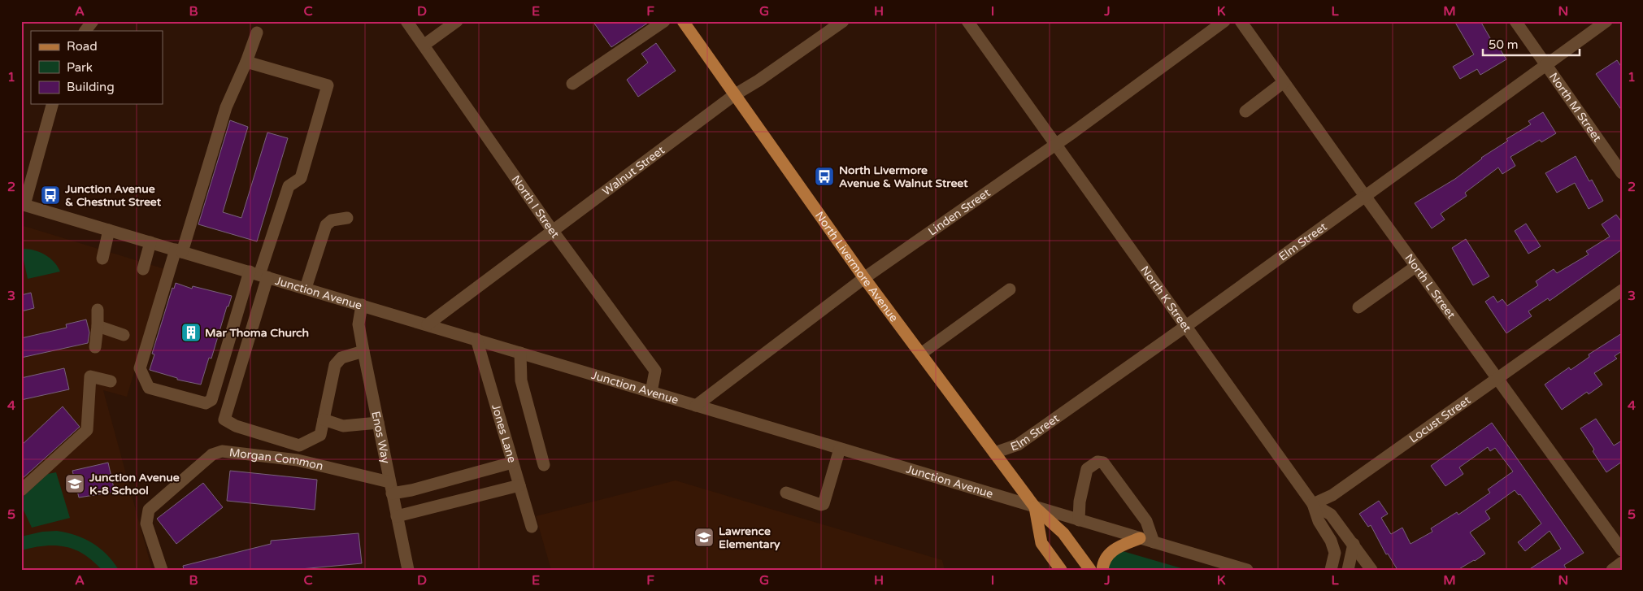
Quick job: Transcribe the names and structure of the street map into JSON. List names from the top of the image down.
{
  "streets": {
    "main road": ["North Livermore Avenue"],
    "street": [
      "North M Street",
      "Walnut Street",
      "North I Street",
      "Linden Street",
      "Elm Street",
      "North L Street",
      "Junction Avenue",
      "North K Street",
      "Locust Street",
      "Jones Lane",
      "Enos Way",
      "Morgan Common"
    ]
  },
  "crossings": [
    ["North M Street", "Elm Street"],
    ["Walnut Street", "North I Street"],
    ["Walnut Street", "North Livermore Avenue"],
    ["Walnut Street", "Junction Avenue"],
    ["North I Street", "Junction Avenue"],
    ["Linden Street", "North Livermore Avenue"],
    ["Linden Street", "Junction Avenue"],
    ["Linden Street", "North K Street"],
    ["Elm Street", "North Livermore Avenue"],
    ["Elm Street", "North L Street"],
    ["Elm Street", "North K Street"],
    ["North Livermore Avenue", "Junction Avenue"],
    ["North L Street", "Locust Street"],
    ["Junction Avenue", "Jones Lane"],
    ["Junction Avenue", "Enos Way"],
    ["North K Street", "Locust Street"],
    ["Enos Way", "Morgan Common"]
  ],
  "places": {
    "bus stop": ["North Livermore Avenue & Walnut Street", "Junction Avenue & Chestnut Street"],
    "building": ["Mar Thoma Church"],
    "school or university": ["Junction Avenue K-8 School", "Lawrence Elementary"]
  },
  "legend": ["Road", "Park", "Building"],
  "scale_bar": "50 m",
  "grid": {
    "columns": [
      "A",
      "B",
      "C",
      "D",
      "E",
      "F",
      "G",
      "H",
      "I",
      "J",
      "K",
      "L",
      "M",
      "N"
    ],
    "rows": [
      "1",
      "2",
      "3",
      "4",
      "5"
    ]
  }
}
